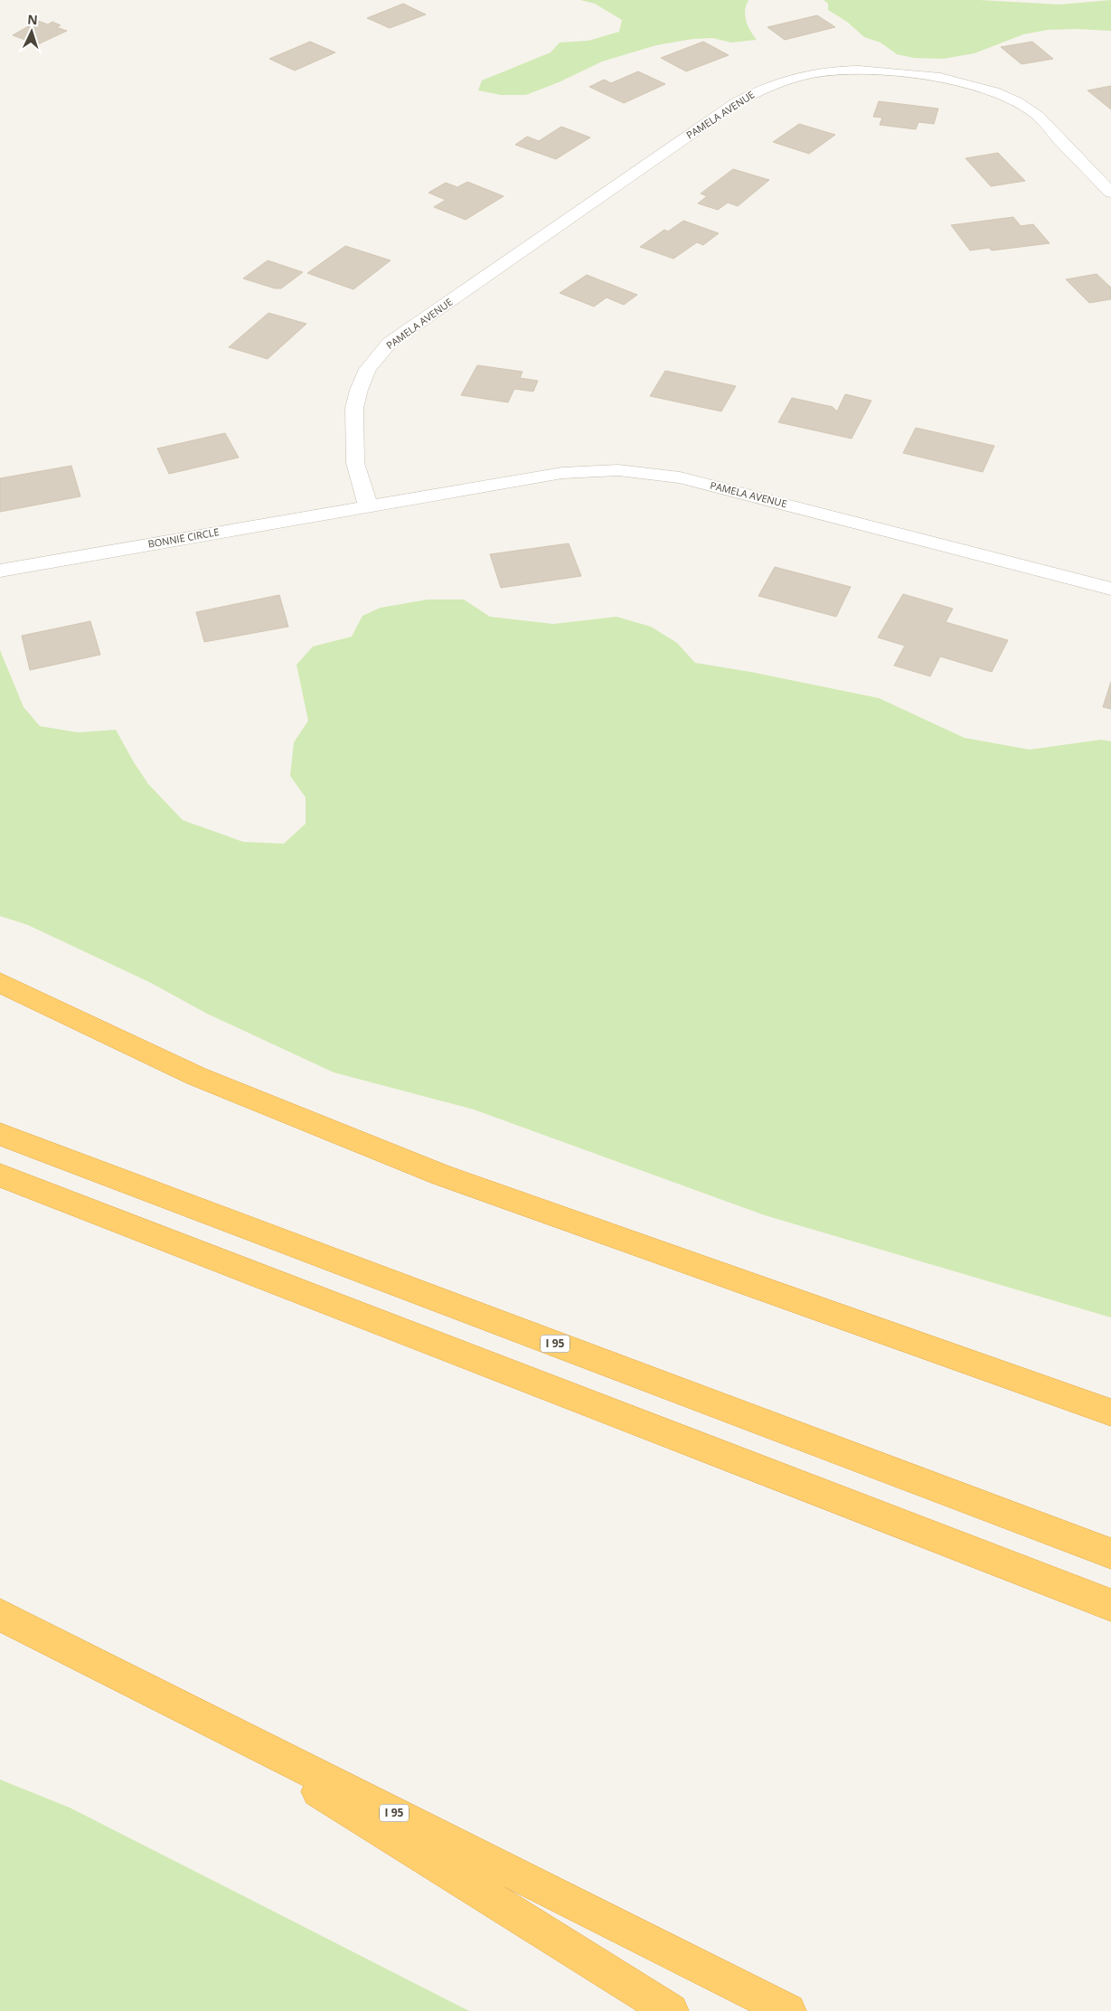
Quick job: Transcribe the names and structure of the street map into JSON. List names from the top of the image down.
{
  "streets": {
    "highway": ["I 95"],
    "street": ["PAMELA AVENUE", "BONNIE CIRCLE"]
  },
  "crossings": [
    ["PAMELA AVENUE", "BONNIE CIRCLE"]
  ],
  "north": "top"
}
